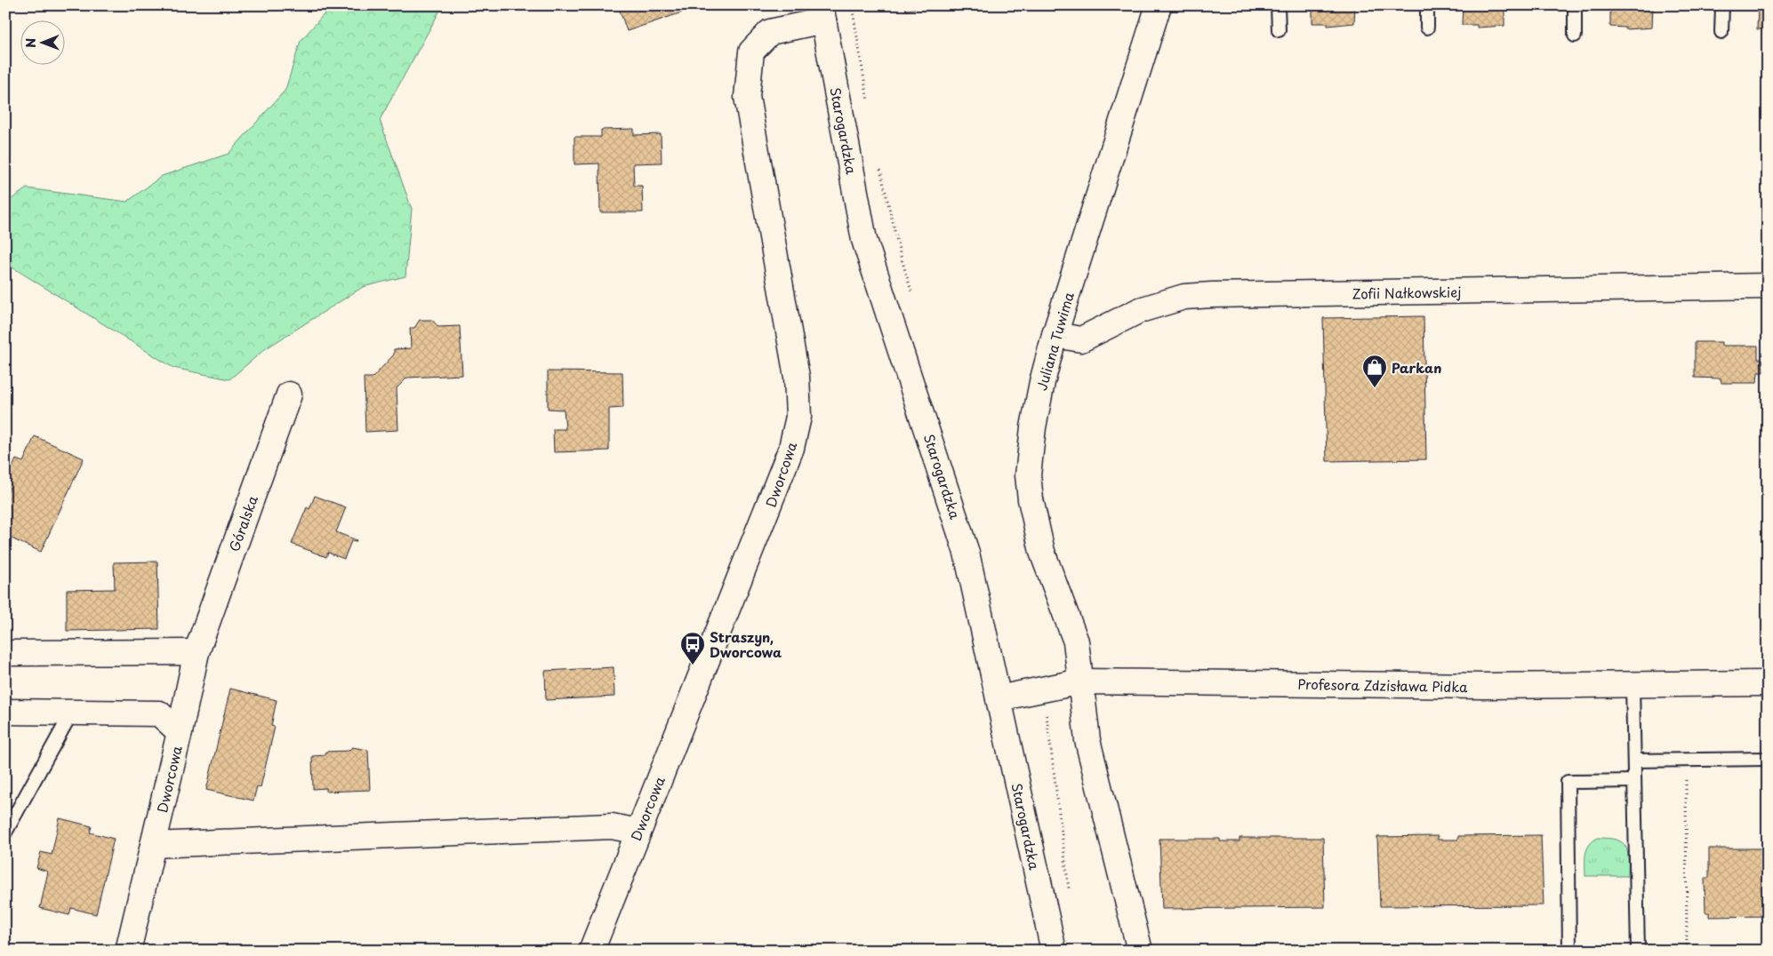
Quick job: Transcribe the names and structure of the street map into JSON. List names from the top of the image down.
{
  "streets": {
    "street": [
      "Starogardzka",
      "Zofii Nałkowskiej",
      "Juliana Tuwima",
      "Dworcowa",
      "Góralska",
      "Profesora Zdzisława Pidka"
    ]
  },
  "crossings": [
    ["Starogardzka", "Dworcowa"],
    ["Starogardzka", "Profesora Zdzisława Pidka"],
    ["Zofii Nałkowskiej", "Juliana Tuwima"],
    ["Juliana Tuwima", "Profesora Zdzisława Pidka"],
    ["Dworcowa", "Góralska"]
  ],
  "places": {
    "shop": ["Parkan"],
    "bus stop": ["Straszyn, Dworcowa"]
  },
  "north": "left"
}
